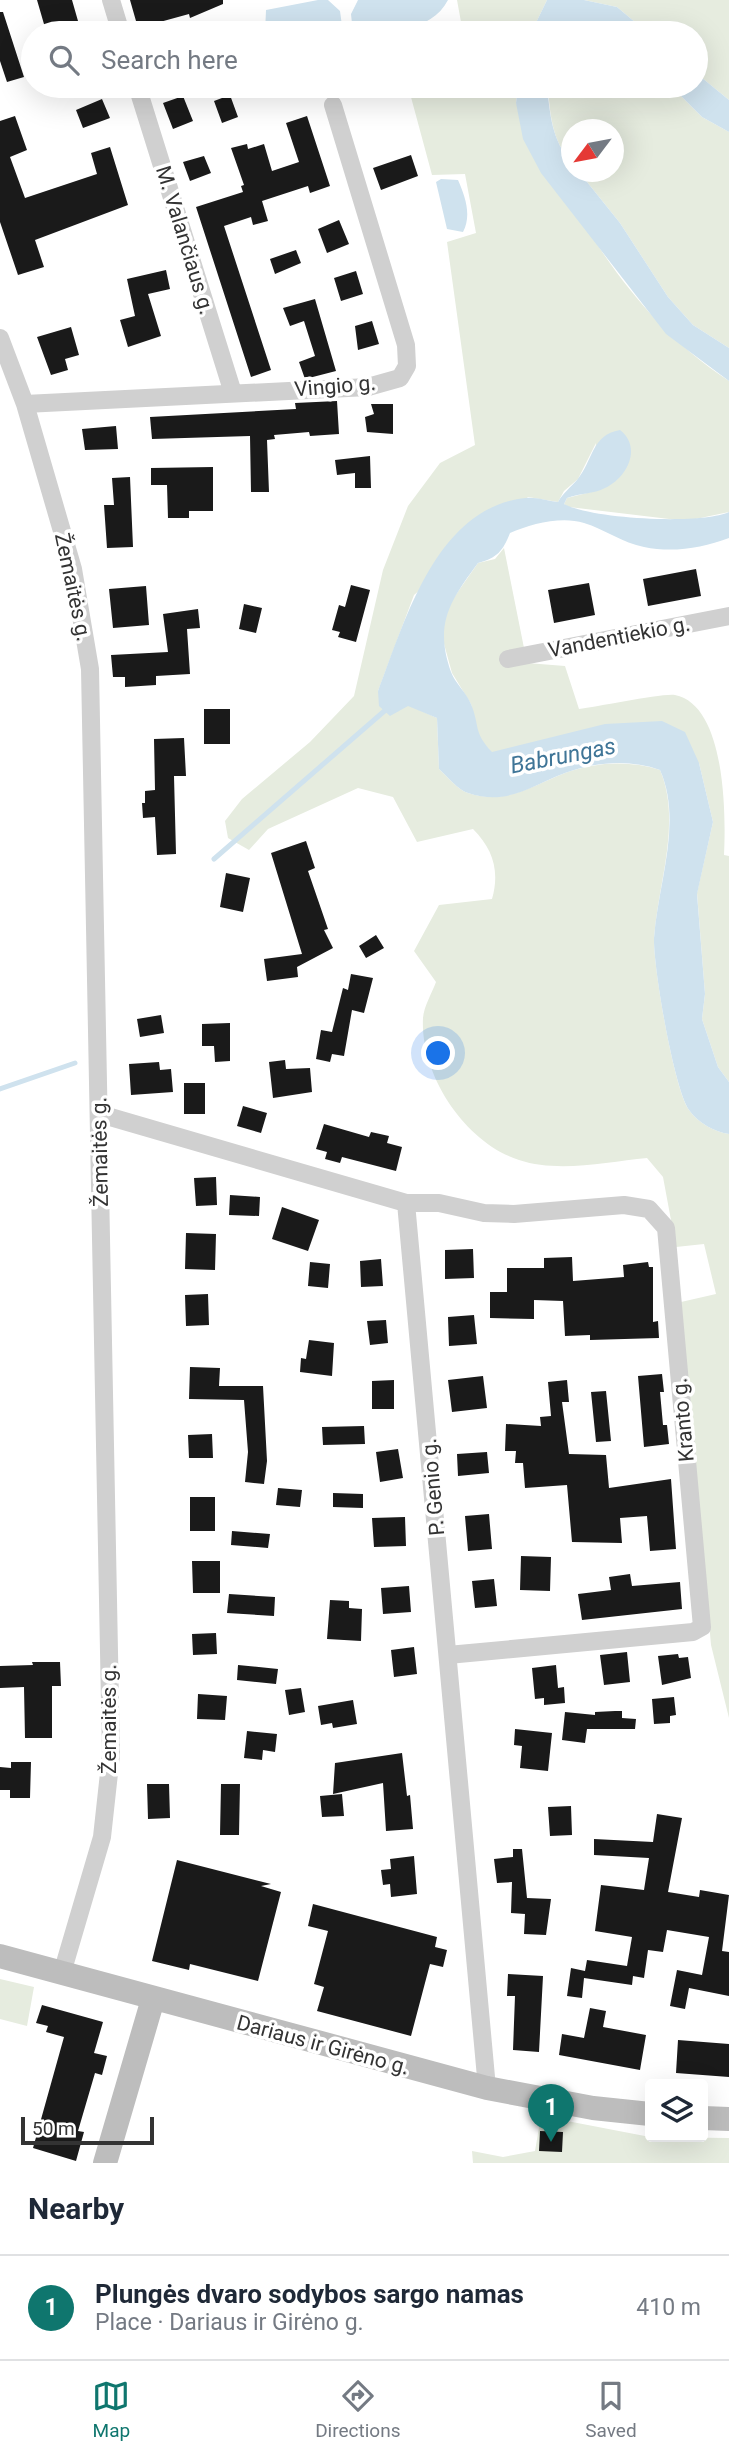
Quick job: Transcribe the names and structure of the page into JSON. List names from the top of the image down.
{
  "streets": {
    "main road": ["Dariaus ir Girėno g."],
    "street": [
      "M. Valančiaus g.",
      "Vingio g.",
      "Žemaitės g.",
      "Vandentiekio g.",
      "Kranto g.",
      "P. Genio g."
    ]
  },
  "crossings": [
    ["M. Valančiaus g.", "Vingio g."],
    ["Vingio g.", "Žemaitės g."],
    ["Žemaitės g.", "Dariaus ir Girėno g."],
    ["Kranto g.", "P. Genio g."],
    ["P. Genio g.", "Dariaus ir Girėno g."]
  ],
  "water": ["Babrungas"],
  "scale_bar": "50 m",
  "north": "bottom left",
  "page": {
    "search": "Search here",
    "pins": "1",
    "scale": "50 m",
    "heading": "Nearby",
    "list": [
      {
        "mark": "1",
        "name": "Plungės dvaro sodybos sargo namas",
        "note": "Place · Dariaus ir Girėno g.",
        "value": "410 m"
      }
    ],
    "nav": ["Map", "Directions", "Saved"]
  }
}
